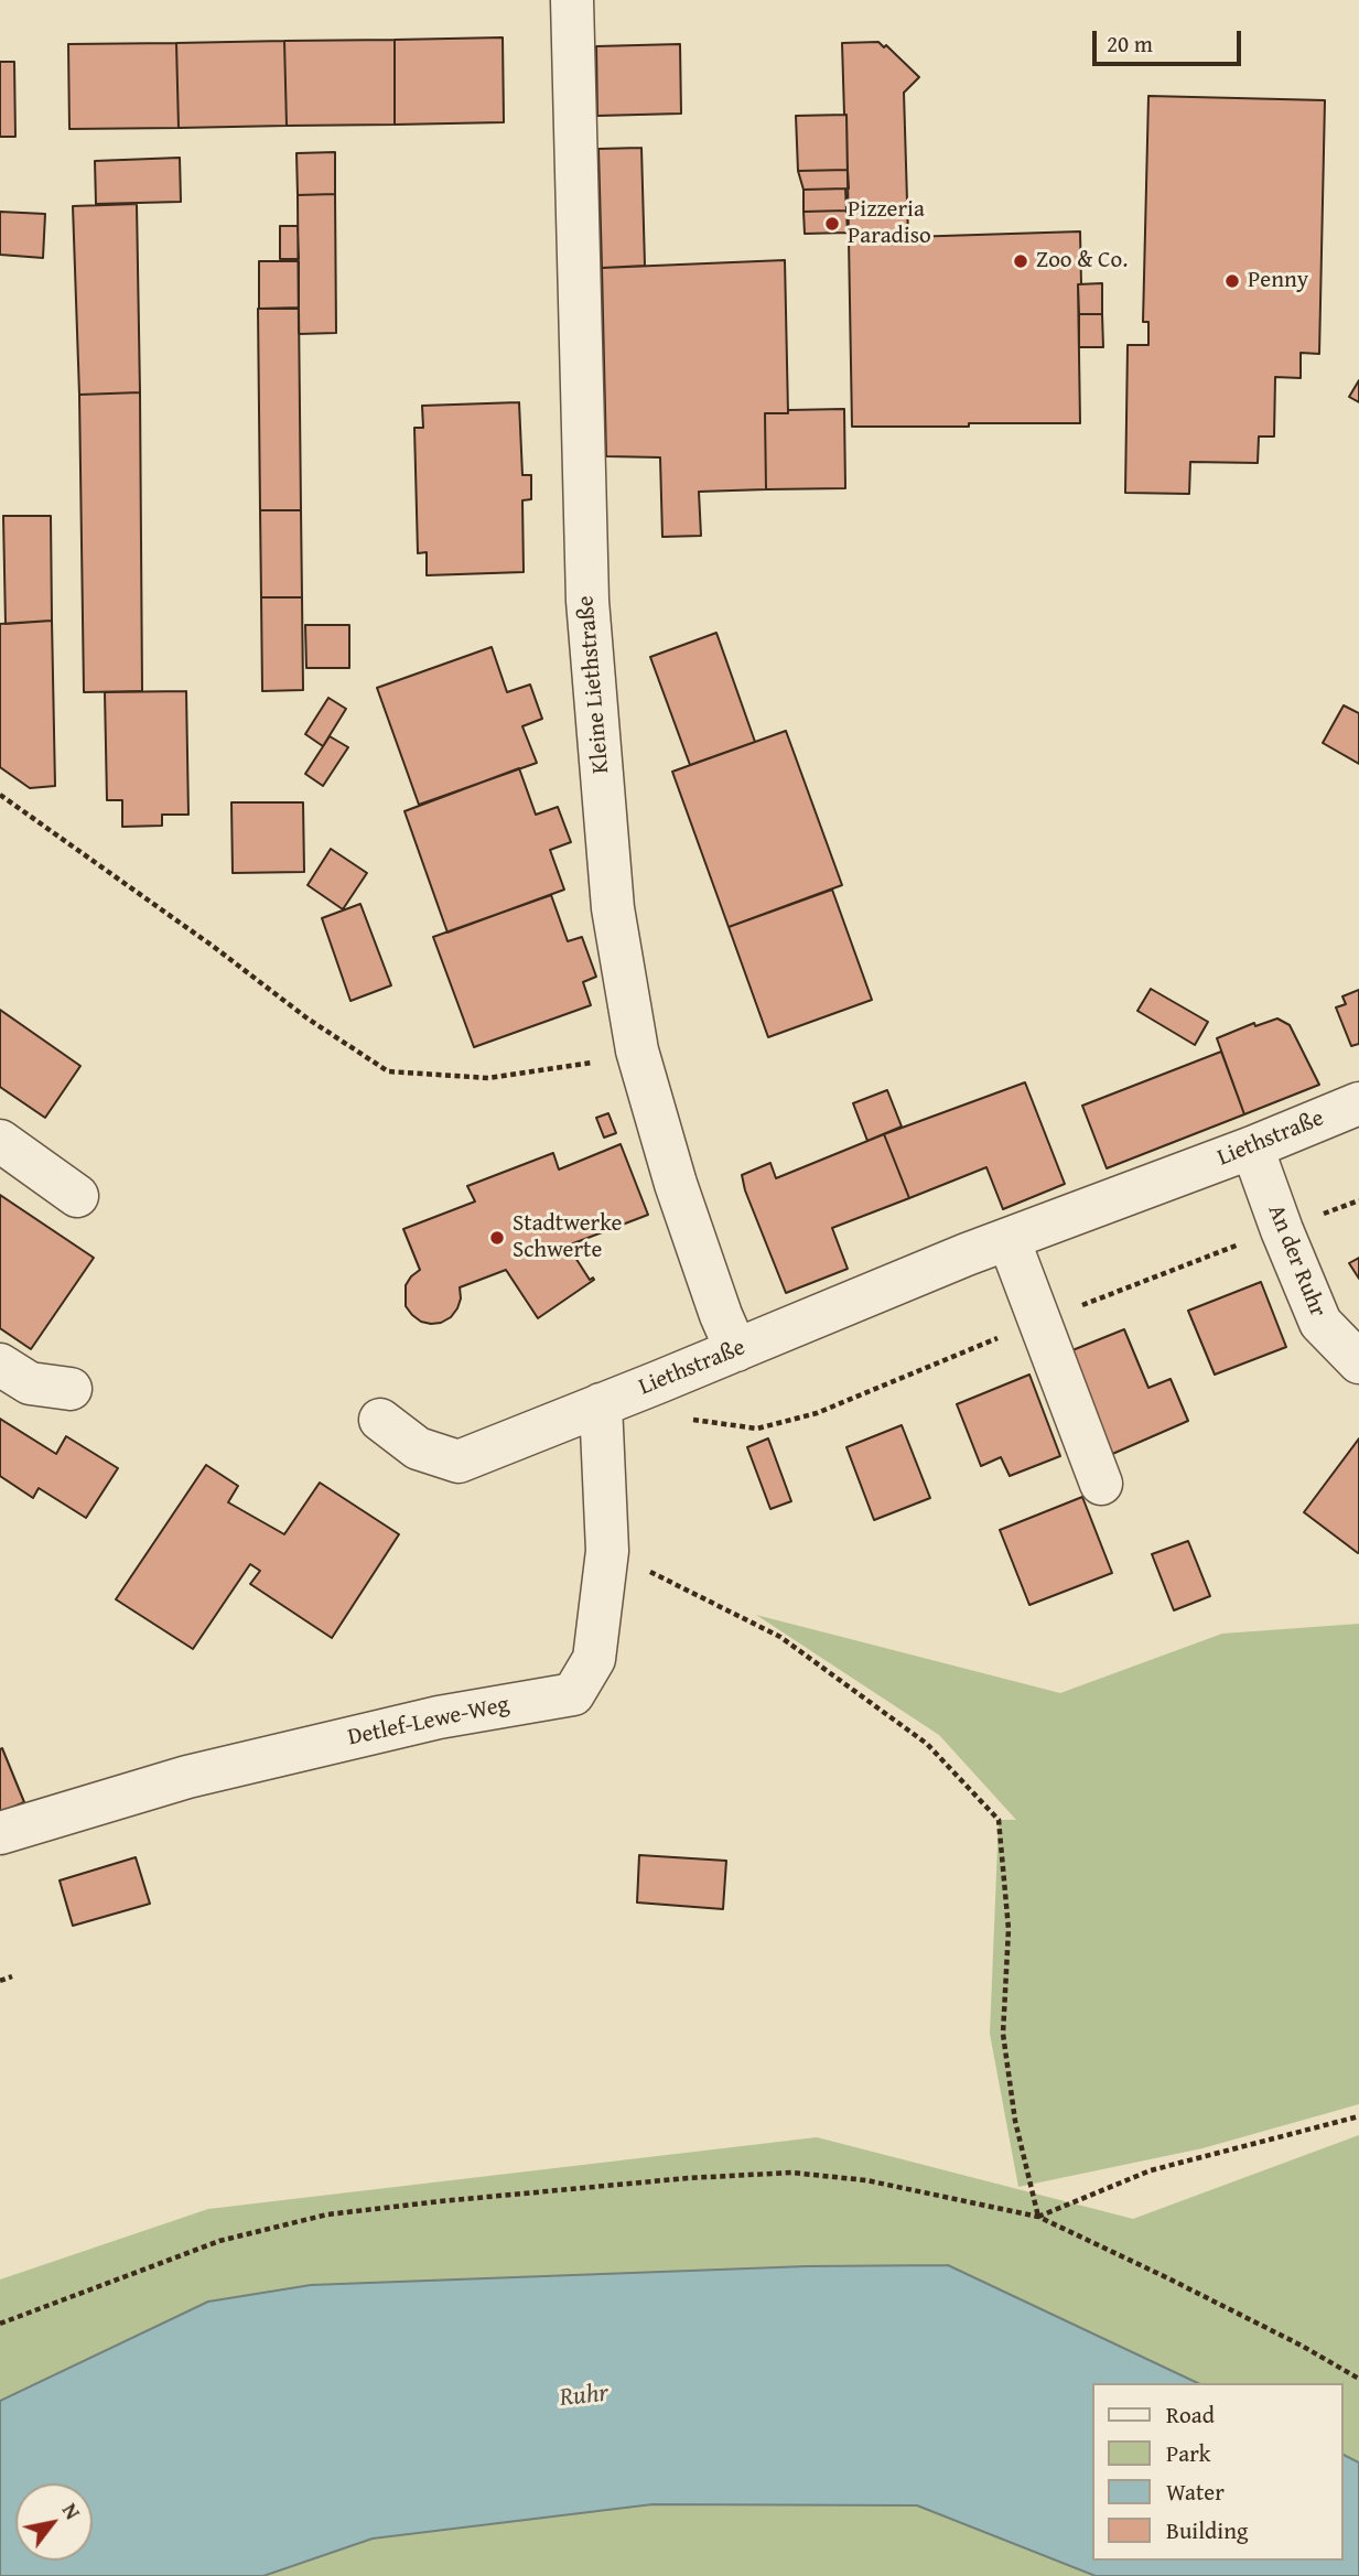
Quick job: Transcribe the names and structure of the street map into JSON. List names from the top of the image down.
{
  "streets": {
    "street": [
      "Kleine Liethstraße",
      "Liethstraße",
      "An der Ruhr",
      "Detlef-Lewe-Weg"
    ]
  },
  "crossings": [
    ["Kleine Liethstraße", "Liethstraße"],
    ["Liethstraße", "An der Ruhr"],
    ["Liethstraße", "Detlef-Lewe-Weg"]
  ],
  "water": ["Ruhr"],
  "places": [
    "Pizzeria Paradiso",
    "Zoo & Co.",
    "Penny",
    "Stadtwerke Schwerte"
  ],
  "legend": [
    "Road",
    "Park",
    "Water",
    "Building"
  ],
  "scale_bar": "20 m",
  "north": "top right"
}
